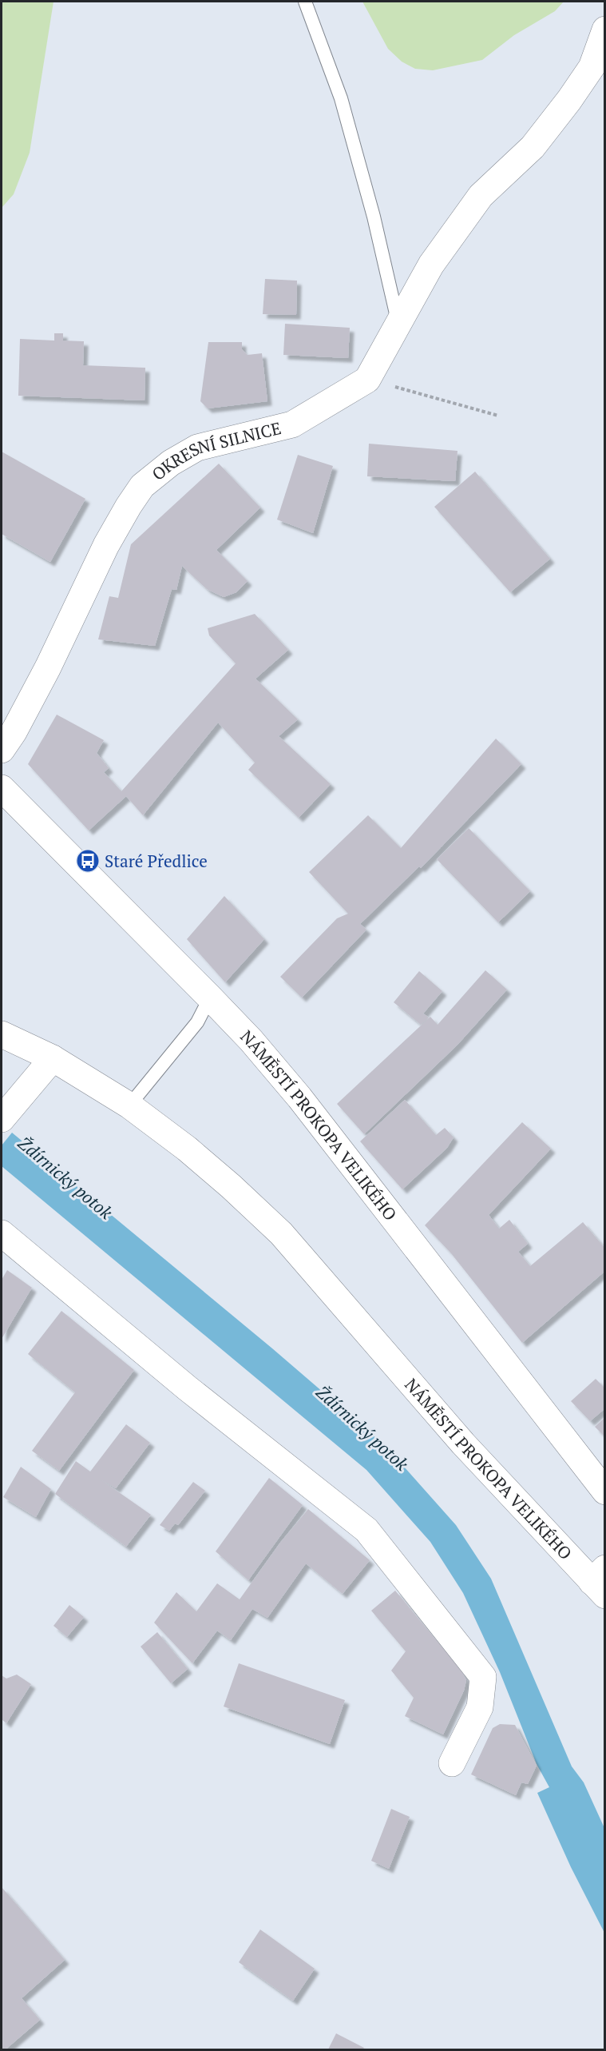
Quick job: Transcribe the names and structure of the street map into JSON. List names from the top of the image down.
{
  "streets": {
    "street": ["OKRESNÍ SILNICE", "NÁMĚSTÍ PROKOPA VELIKÉHO"]
  },
  "water": ["Ždírnický potok"],
  "places": {
    "bus stop": ["Staré Předlice"]
  }
}
